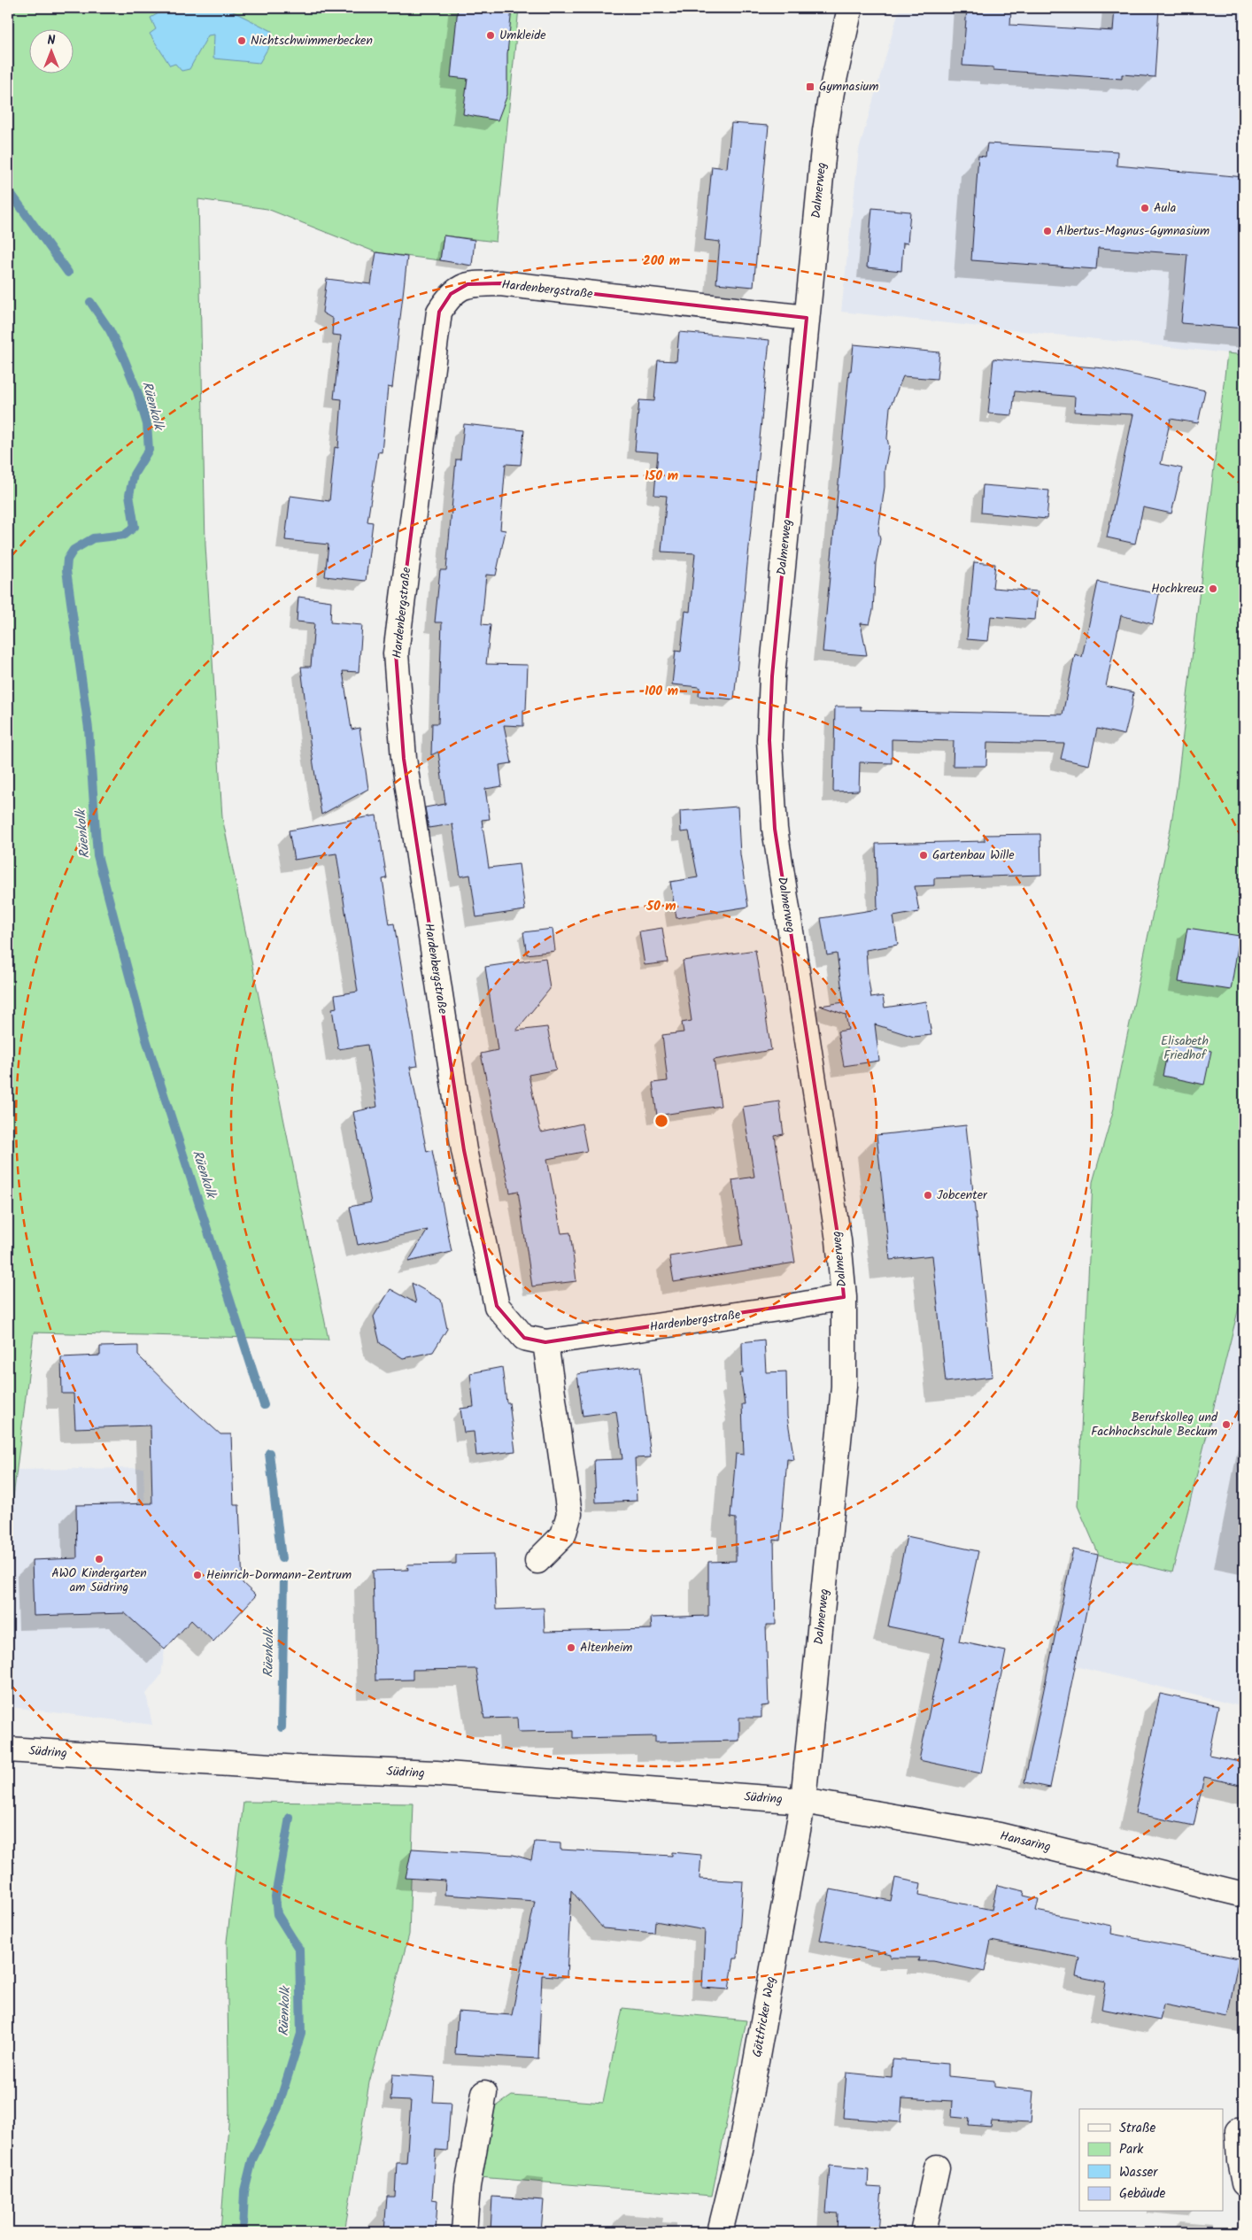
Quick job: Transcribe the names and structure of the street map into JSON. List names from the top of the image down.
{
  "streets": {
    "street": [
      "Dalmerweg",
      "Hardenbergstraße",
      "Südring",
      "Hansaring",
      "Göttfricker Weg"
    ]
  },
  "crossings": [
    ["Dalmerweg", "Hardenbergstraße"],
    ["Dalmerweg", "Südring"],
    ["Dalmerweg", "Hansaring"],
    ["Dalmerweg", "Göttfricker Weg"],
    ["Südring", "Hansaring"],
    ["Südring", "Göttfricker Weg"],
    ["Hansaring", "Göttfricker Weg"]
  ],
  "water": ["Rüenkolk"],
  "parks": ["Elisabeth Friedhof"],
  "places": {
    "other": [
      "Umkleide",
      "Nichtschwimmerbecken",
      "Aula",
      "Albertus-Magnus-Gymnasium",
      "Hochkreuz",
      "Gartenbau Wille",
      "Jobcenter",
      "Berufskolleg und Fachhochschule Beckum",
      "AWO Kindergarten am Südring",
      "Heinrich-Dormann-Zentrum",
      "Altenheim"
    ],
    "transit": ["Gymnasium"]
  },
  "legend": [
    "Straße",
    "Park",
    "Wasser",
    "Gebäude"
  ],
  "north": "top",
  "rings": [
    "200 m",
    "150 m",
    "100 m",
    "50 m"
  ]
}
